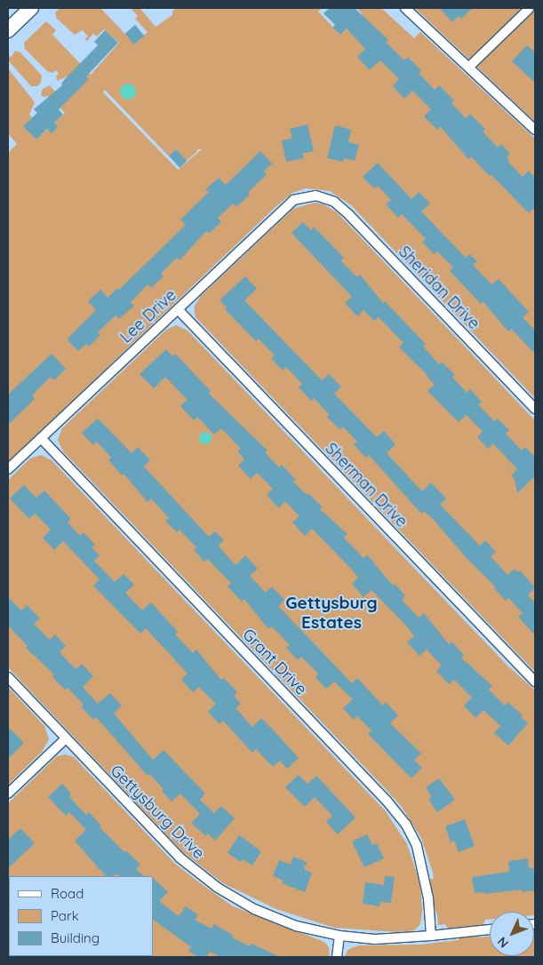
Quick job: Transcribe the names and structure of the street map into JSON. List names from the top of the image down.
{
  "streets": {
    "street": [
      "Sheridan Drive",
      "Lee Drive",
      "Sherman Drive",
      "Grant Drive",
      "Gettysburg Drive"
    ]
  },
  "crossings": [
    ["Sheridan Drive", "Lee Drive"],
    ["Lee Drive", "Sherman Drive"],
    ["Lee Drive", "Grant Drive"],
    ["Grant Drive", "Gettysburg Drive"]
  ],
  "districts": ["Gettysburg Estates"],
  "legend": ["Road", "Park", "Building"],
  "north": "bottom left"
}
